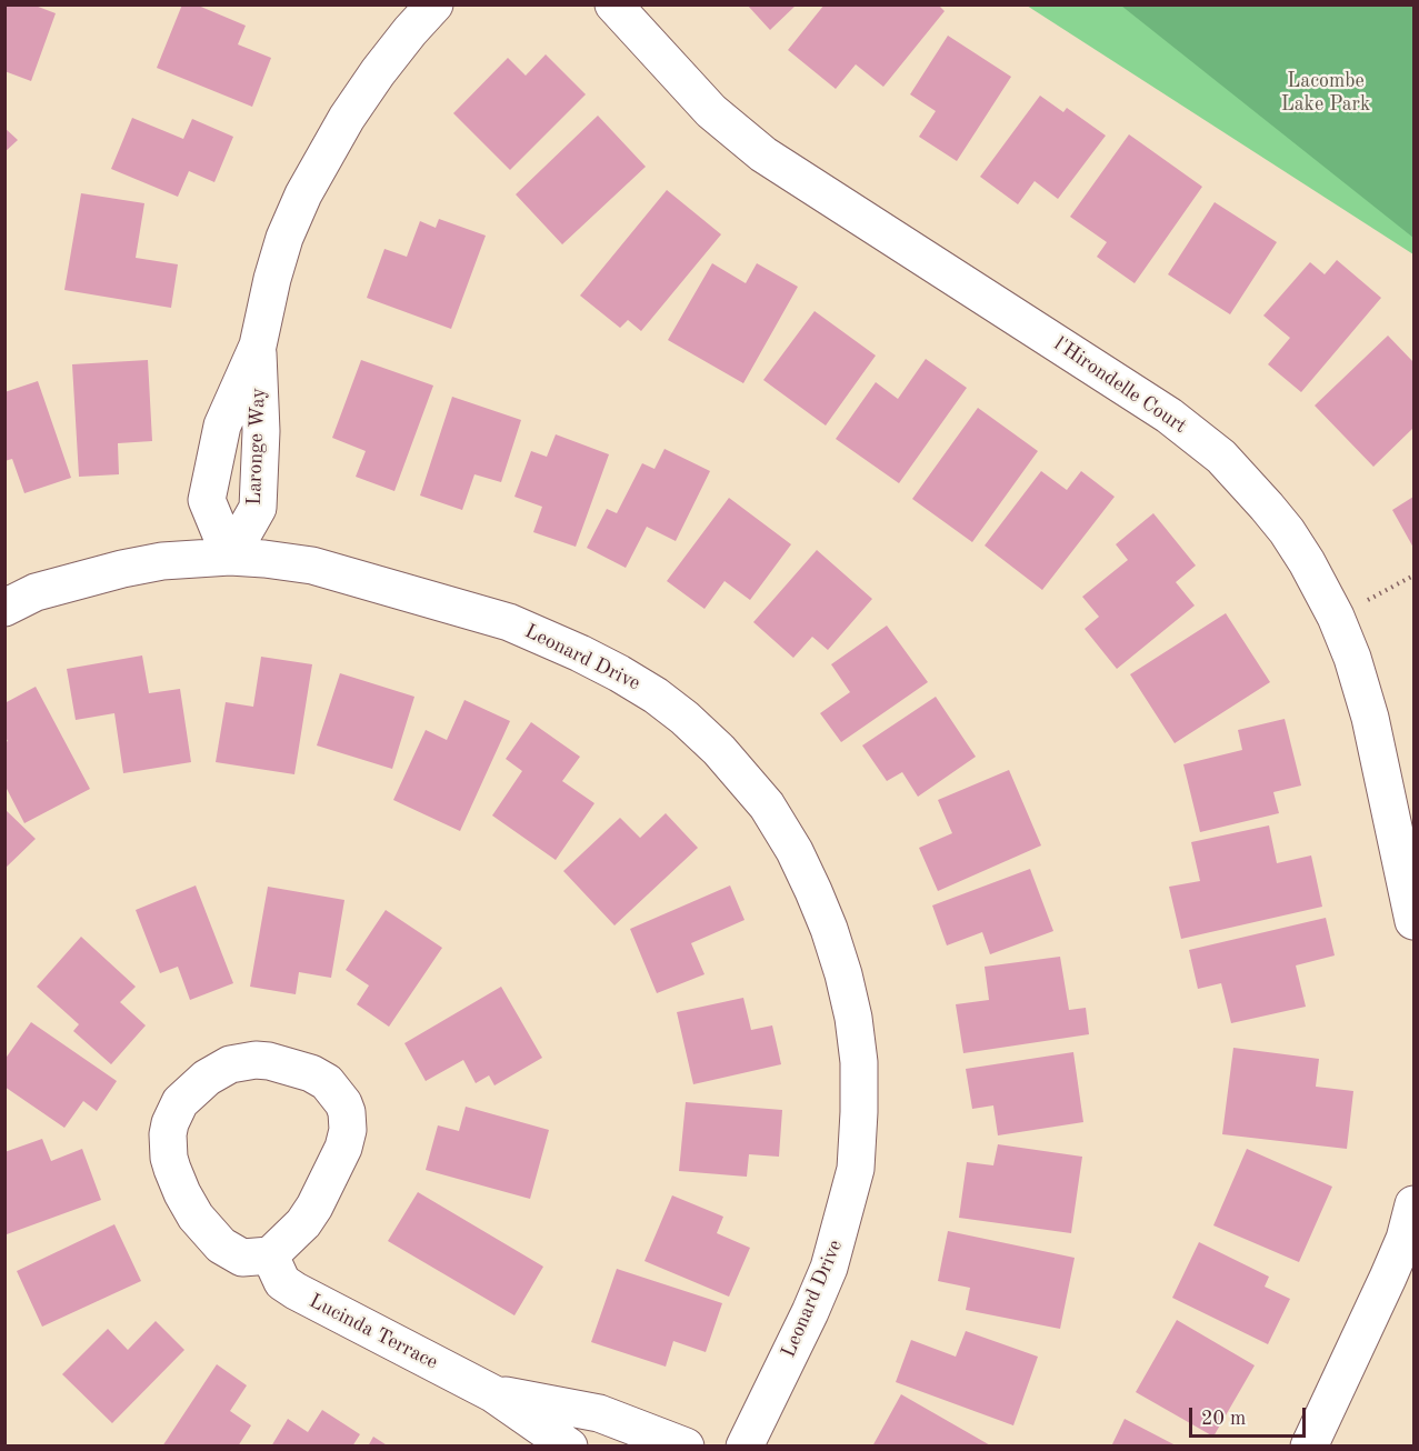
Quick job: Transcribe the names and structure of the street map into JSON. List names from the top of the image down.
{
  "streets": {
    "street": [
      "l'Hirondelle Court",
      "Laronge Way",
      "Leonard Drive",
      "Lucinda Terrace"
    ]
  },
  "crossings": [
    ["Laronge Way", "Leonard Drive"]
  ],
  "parks": ["Lacombe Lake Park"],
  "scale_bar": "20 m"
}
